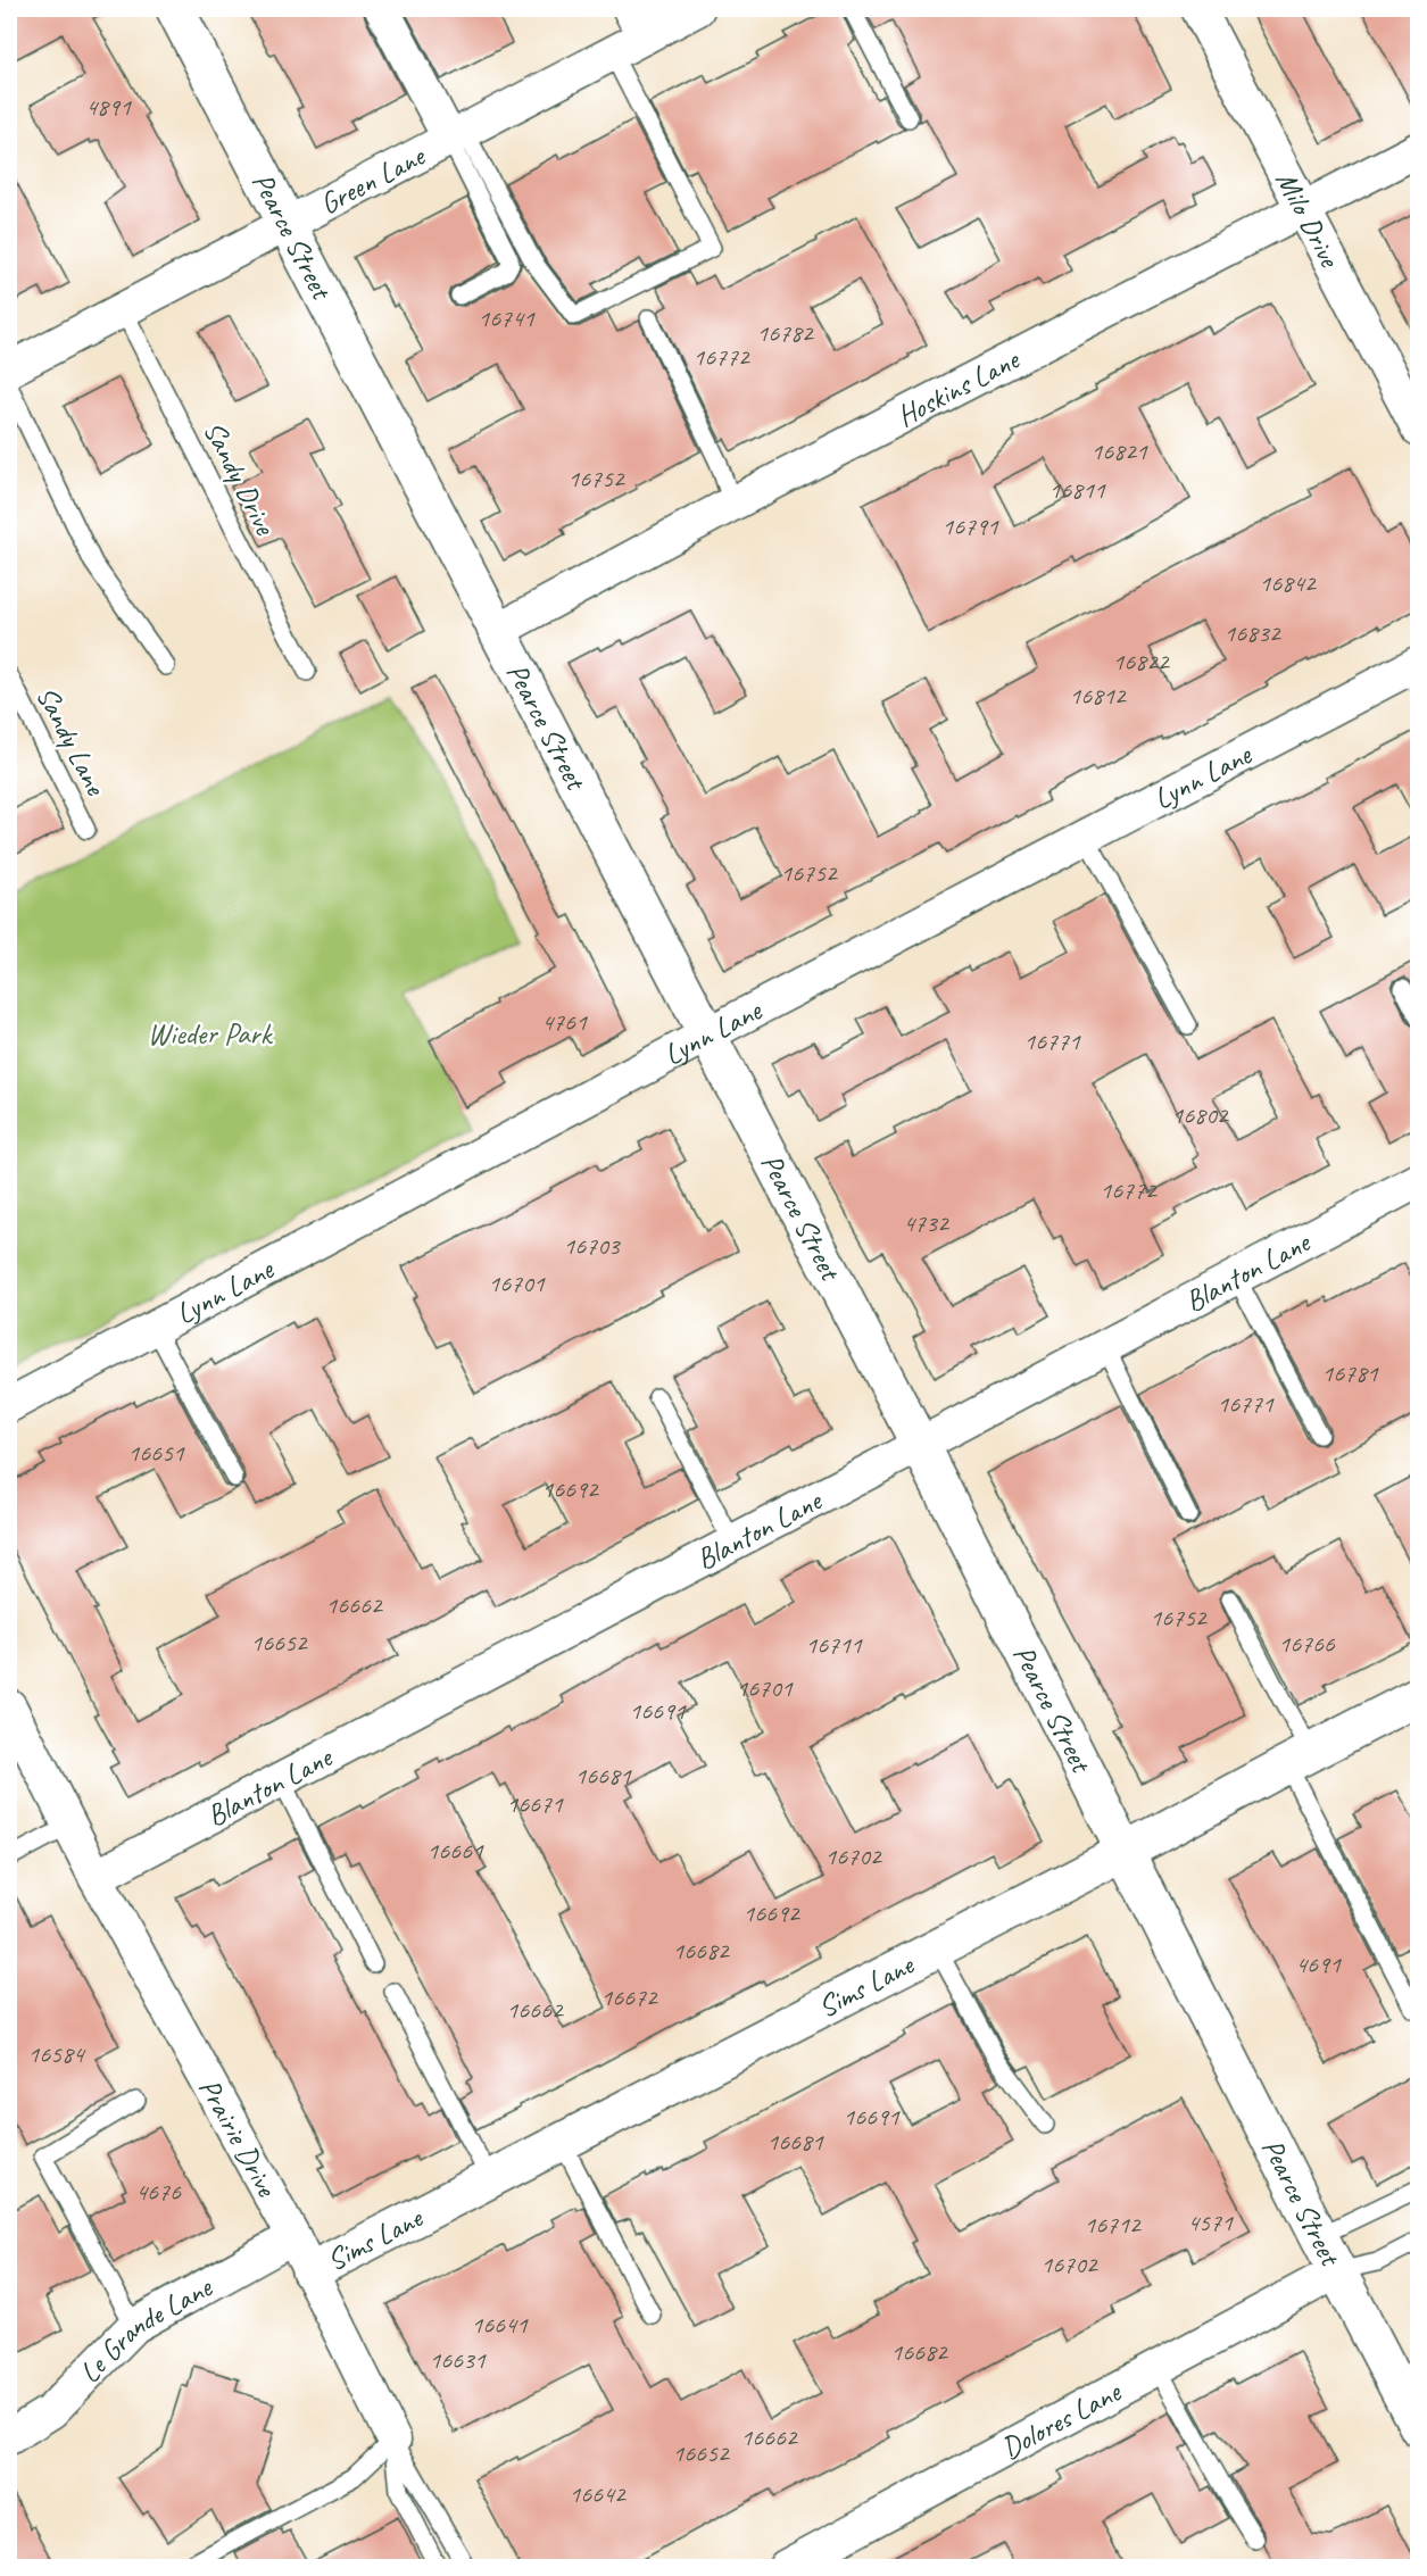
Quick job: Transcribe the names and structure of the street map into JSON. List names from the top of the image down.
{
  "streets": {
    "street": [
      "Green Lane",
      "Milo Drive",
      "Pearce Street",
      "Hoskins Lane",
      "Lynn Lane",
      "Blanton Lane",
      "Sims Lane",
      "Prairie Drive",
      "Le Grande Lane",
      "Dolores Lane"
    ],
    "lane": ["Sandy Drive", "Sandy Lane"]
  },
  "crossings": [
    ["Green Lane", "Pearce Street"],
    ["Green Lane", "Sandy Drive"],
    ["Milo Drive", "Hoskins Lane"],
    ["Pearce Street", "Hoskins Lane"],
    ["Pearce Street", "Lynn Lane"],
    ["Pearce Street", "Blanton Lane"],
    ["Pearce Street", "Sims Lane"],
    ["Pearce Street", "Dolores Lane"],
    ["Blanton Lane", "Prairie Drive"],
    ["Sims Lane", "Prairie Drive"],
    ["Prairie Drive", "Le Grande Lane"]
  ],
  "parks": ["Wieder Park"],
  "house_numbers": [
    "4891",
    "16741",
    "16782",
    "16772",
    "16821",
    "16752",
    "16811",
    "16791",
    "16842",
    "16832",
    "16822",
    "16812",
    "16752",
    "4761",
    "16771",
    "16802",
    "16772",
    "4732",
    "16703",
    "16701",
    "16781",
    "16771",
    "16651",
    "16692",
    "16662",
    "16752",
    "16652",
    "16766",
    "16711",
    "16701",
    "16691",
    "16681",
    "16671",
    "16661",
    "16702",
    "16692",
    "16682",
    "4691",
    "16672",
    "16662",
    "16584",
    "16691",
    "16681",
    "4676",
    "4571",
    "16712",
    "16702",
    "16641",
    "16682",
    "16631",
    "16662",
    "16652",
    "16642"
  ]
}
